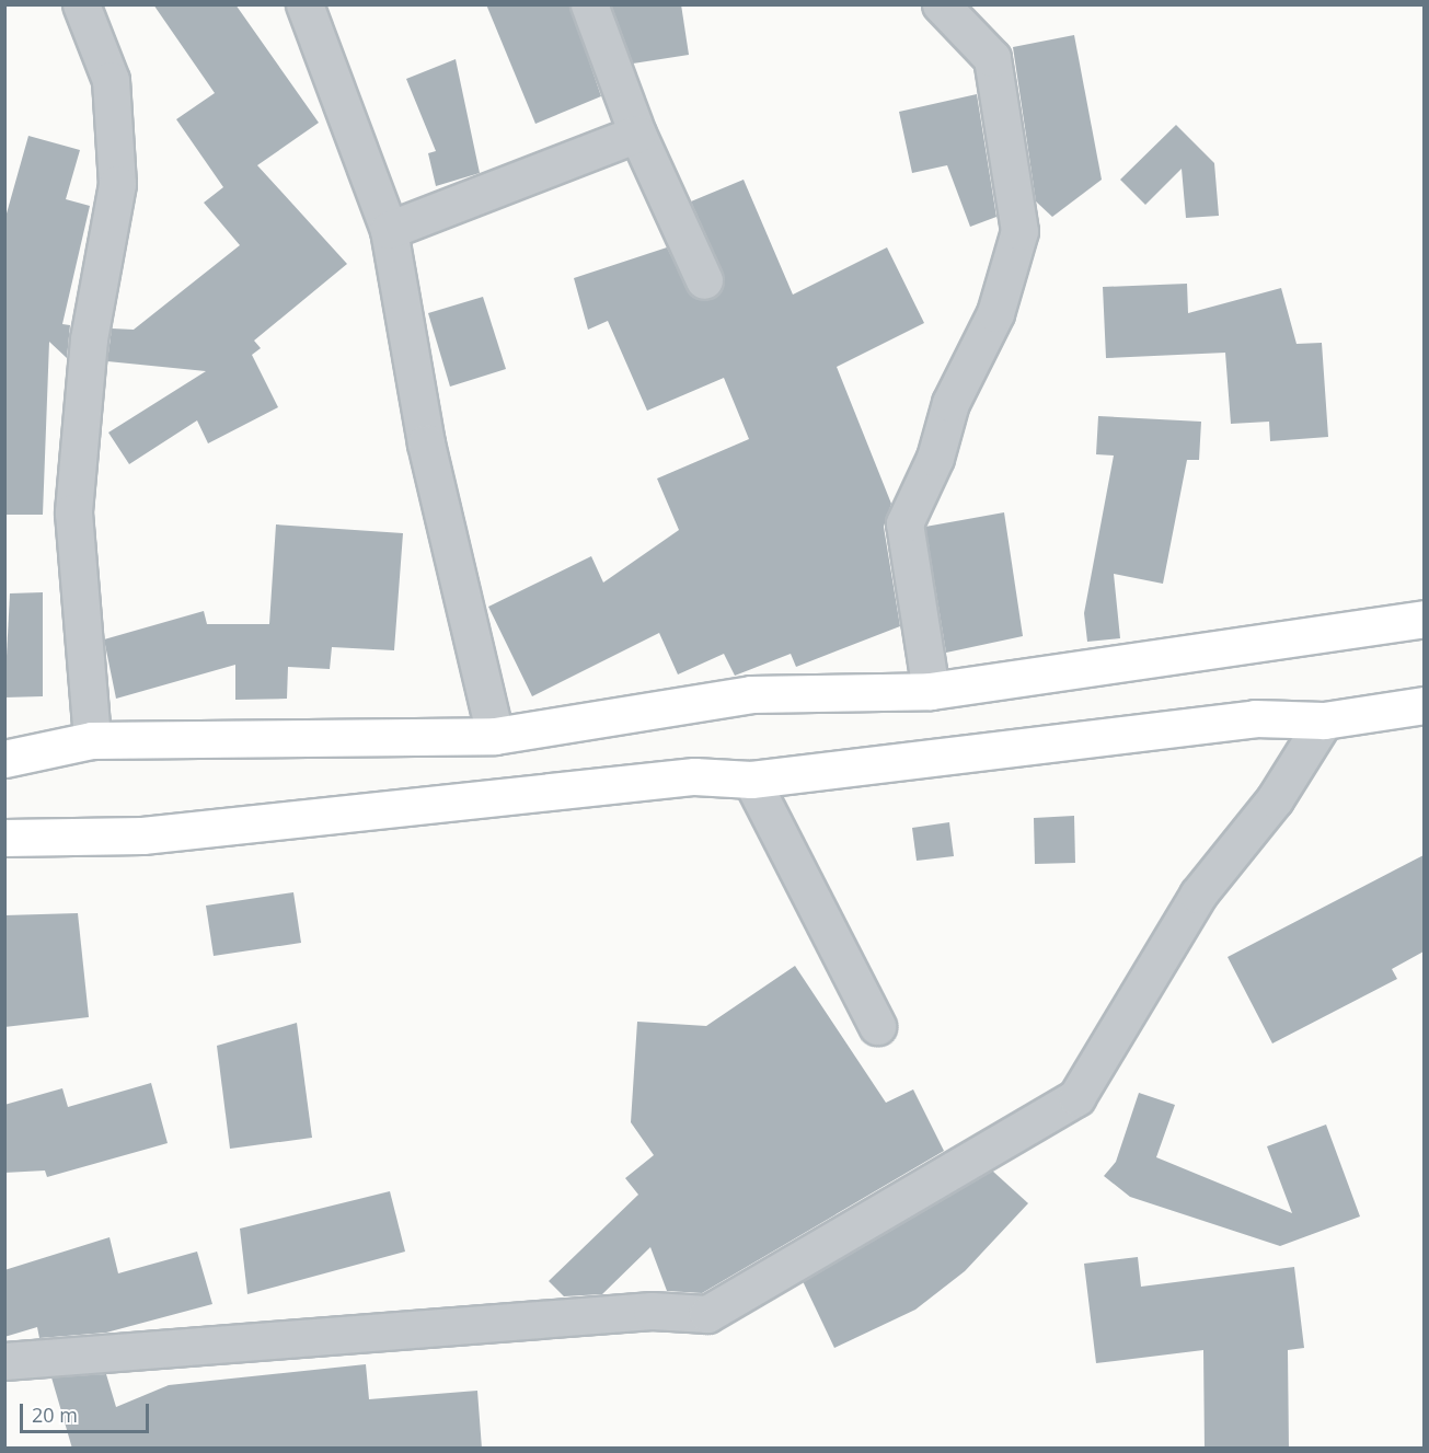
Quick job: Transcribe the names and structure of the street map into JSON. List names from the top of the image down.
{
  "scale_bar": "20 m"
}
